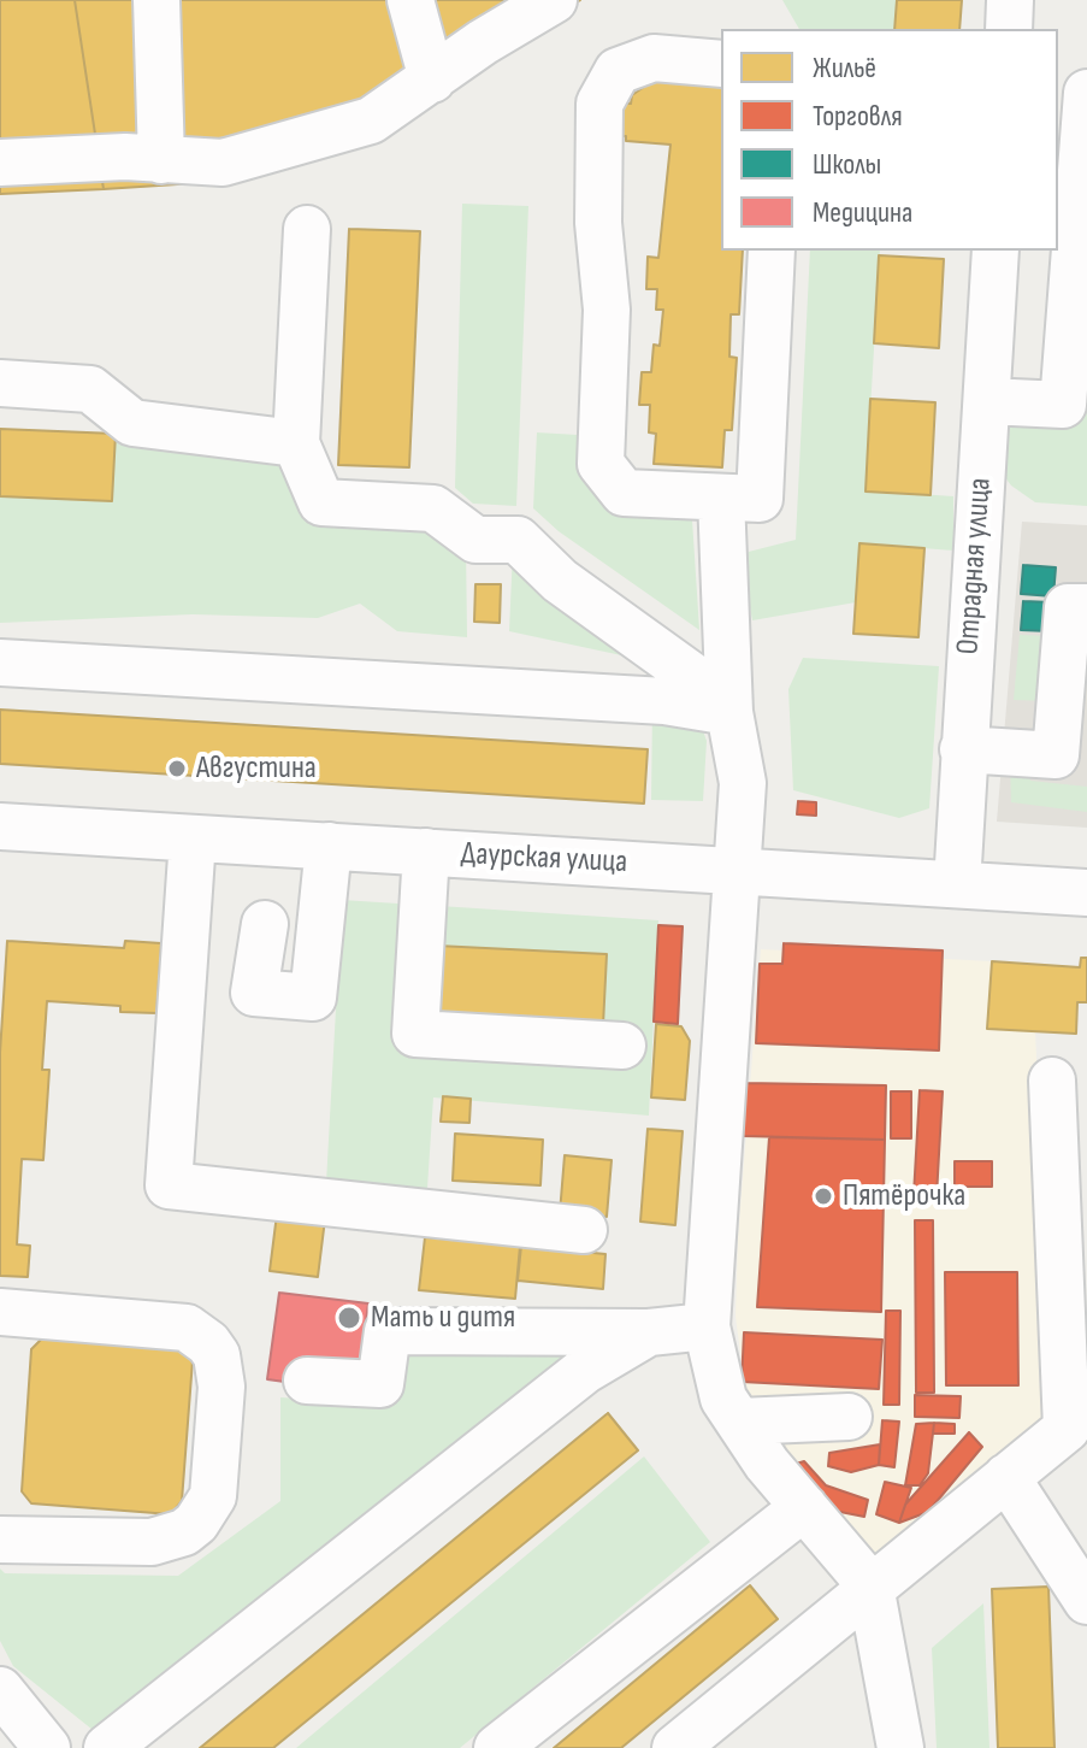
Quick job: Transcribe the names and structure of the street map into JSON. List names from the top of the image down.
{
  "streets": {
    "street": ["Отрадная улица", "Даурская улица"]
  },
  "crossings": [
    ["Отрадная улица", "Даурская улица"]
  ],
  "places": ["Августина", "Пятёрочка", "Мать и дитя"],
  "legend": [
    "Жильё",
    "Торговля",
    "Школы",
    "Медицина"
  ]
}
